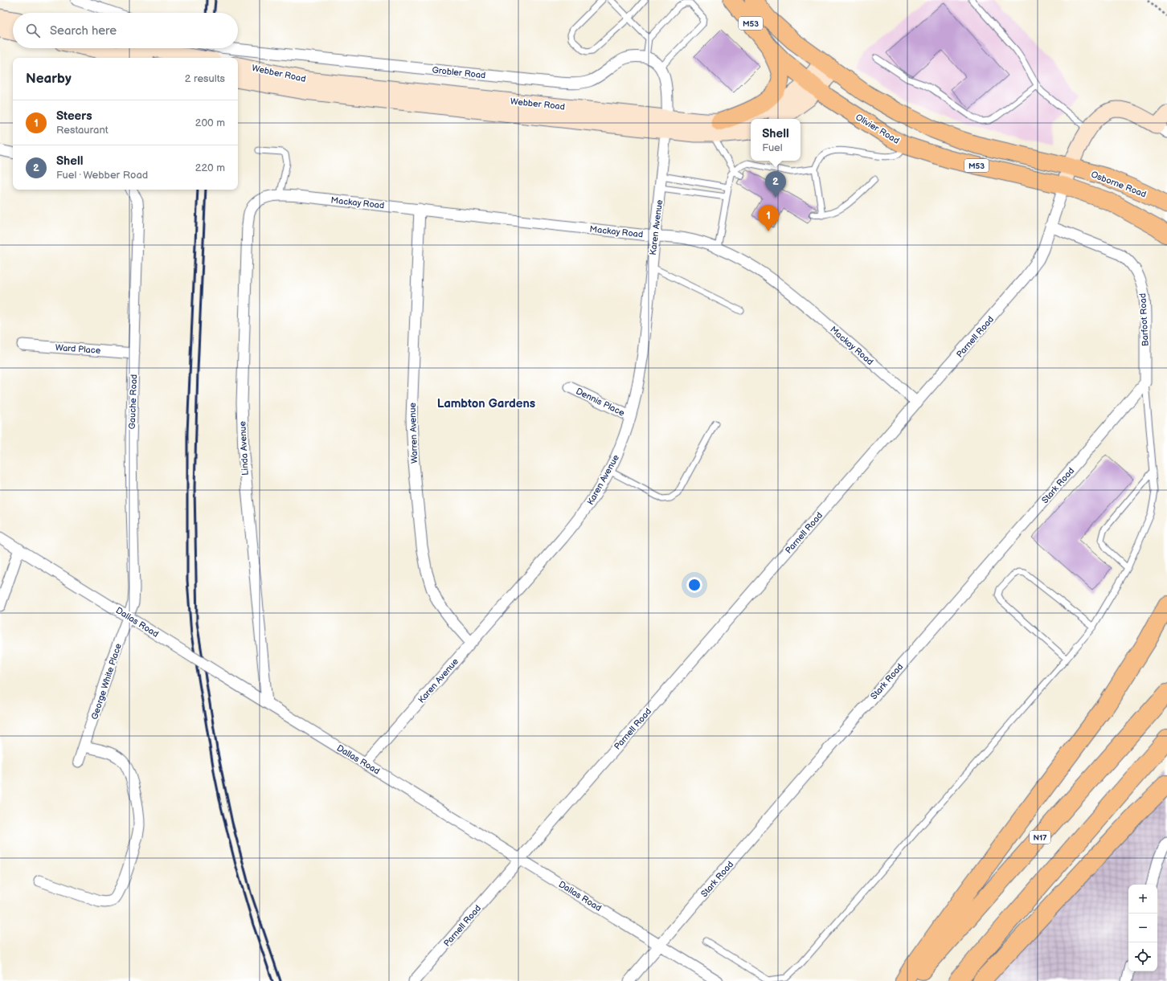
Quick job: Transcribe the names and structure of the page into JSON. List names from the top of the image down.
{
  "streets": {
    "highway": ["N17"],
    "main road": [
      "M53",
      "Webber Road",
      "Olivier Road",
      "Osborne Road",
      "Parnell Road"
    ],
    "street": [
      "Grobler Road",
      "Mackay Road",
      "Karen Avenue",
      "Barfoot Road",
      "Ward Place",
      "Gauche Road",
      "Dennis Place",
      "Warren Avenue",
      "Linda Avenue",
      "Stark Road",
      "Dallas Road",
      "George White Place"
    ]
  },
  "crossings": [
    ["M53", "Webber Road"],
    ["M53", "Olivier Road"],
    ["M53", "Osborne Road"],
    ["M53", "Parnell Road"],
    ["Webber Road", "Olivier Road"],
    ["Webber Road", "Karen Avenue"],
    ["Olivier Road", "Parnell Road"],
    ["Osborne Road", "Parnell Road"],
    ["Mackay Road", "Karen Avenue"],
    ["Mackay Road", "Parnell Road"],
    ["Mackay Road", "Warren Avenue"],
    ["Mackay Road", "Linda Avenue"],
    ["Karen Avenue", "Dennis Place"],
    ["Karen Avenue", "Warren Avenue"],
    ["Karen Avenue", "Dallas Road"],
    ["Barfoot Road", "Parnell Road"],
    ["Barfoot Road", "Stark Road"],
    ["Parnell Road", "Dallas Road"],
    ["Ward Place", "Gauche Road"],
    ["Gauche Road", "Dallas Road"],
    ["Gauche Road", "George White Place"],
    ["Linda Avenue", "Dallas Road"],
    ["Stark Road", "Dallas Road"],
    ["Dallas Road", "George White Place"]
  ],
  "districts": ["Lambton Gardens"],
  "page": {
    "search": "Search here",
    "heading": ["Nearby", "2 results"],
    "list": [
      {
        "mark": "1",
        "name": "Steers",
        "note": "Restaurant",
        "value": "200 m"
      },
      {
        "mark": "2",
        "name": "Shell",
        "note": "Fuel · Webber Road",
        "value": "220 m"
      }
    ],
    "popup": ["Shell", "Fuel"],
    "pins": ["2", "1"],
    "map_buttons": ["+", "−"]
  }
}
